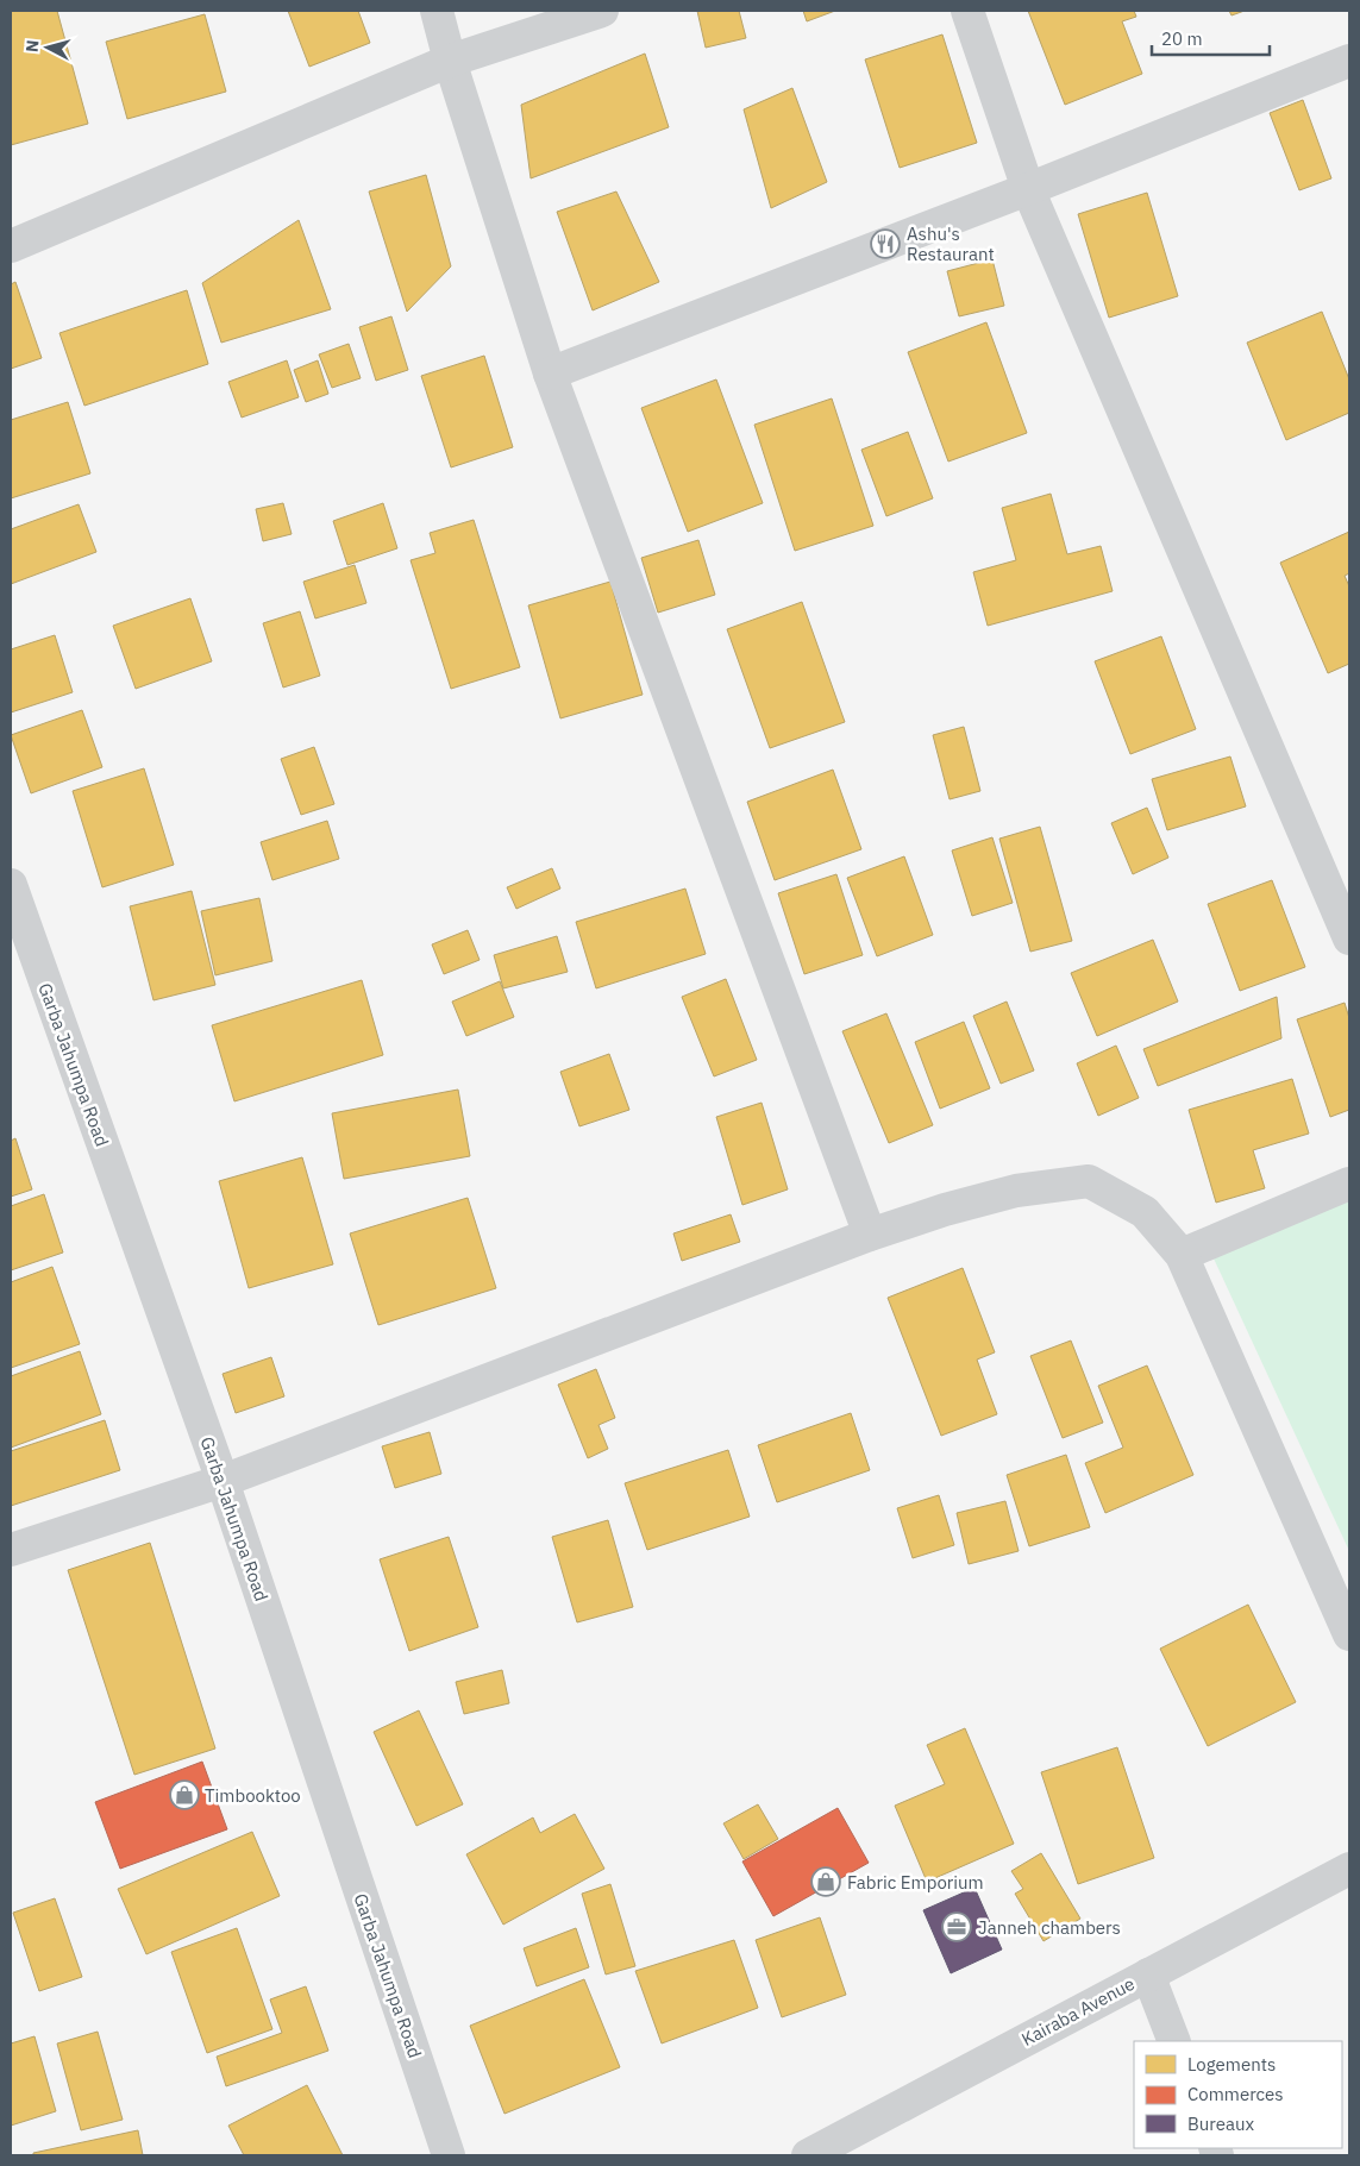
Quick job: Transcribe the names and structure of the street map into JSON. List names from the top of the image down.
{
  "streets": {
    "street": ["Garba Jahumpa Road", "Kairaba Avenue"]
  },
  "places": {
    "restaurant": ["Ashu's Restaurant"],
    "shop": ["Timbooktoo", "Fabric Emporium"],
    "office": ["Janneh chambers"]
  },
  "legend": ["Logements", "Commerces", "Bureaux"],
  "scale_bar": "20 m",
  "north": "left"
}
